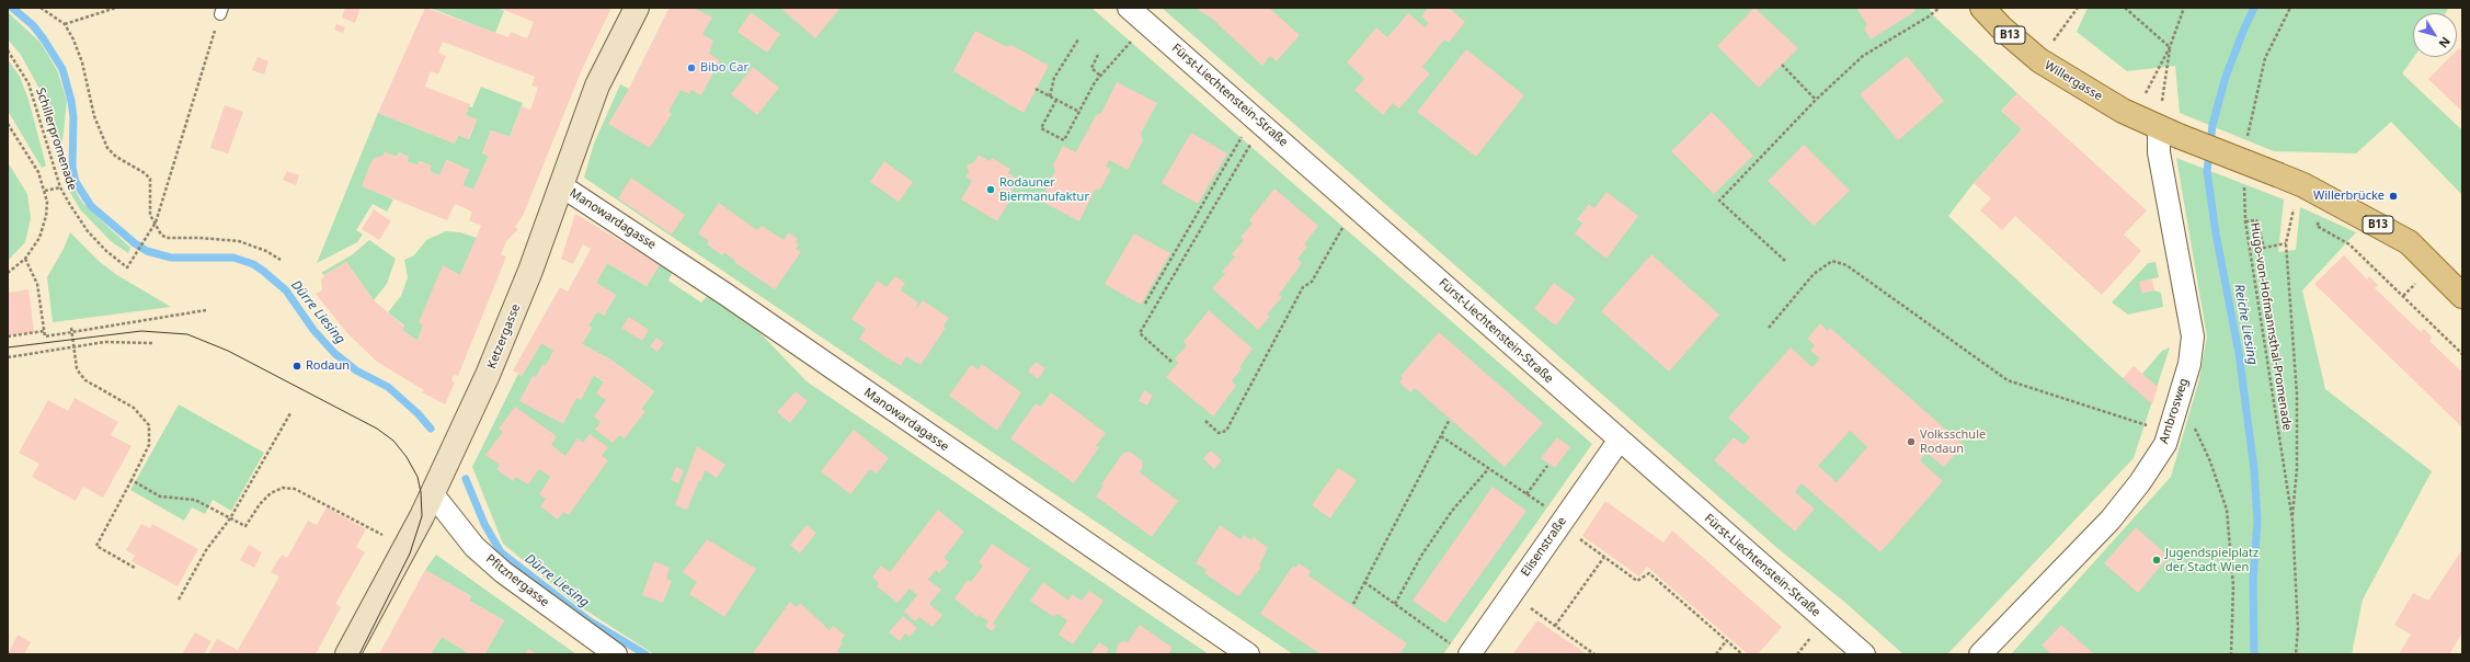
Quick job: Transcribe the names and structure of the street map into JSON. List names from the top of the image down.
{
  "streets": {
    "main road": ["B13", "Willergasse", "Ketzergasse"],
    "street": [
      "Fürst-Liechtenstein-Straße",
      "Manowardagasse",
      "Ambrosweg",
      "Elisenstraße",
      "Pfitznergasse"
    ],
    "path": ["Schillerpromenade", "Hugo-von-Hofmannsthal-Promenade"]
  },
  "crossings": [
    ["B13", "Willergasse"],
    ["B13", "Ambrosweg"],
    ["Willergasse", "Ambrosweg"],
    ["Fürst-Liechtenstein-Straße", "Elisenstraße"],
    ["Manowardagasse", "Ketzergasse"],
    ["Ketzergasse", "Pfitznergasse"]
  ],
  "water": ["Dürre Liesing", "Reiche Liesing"],
  "places": [
    "Bibo Car",
    "Rodauner Biermanufaktur",
    "Willerbrücke",
    "Rodaun",
    "Volksschule Rodaun",
    "Jugendspielplatz der Stadt Wien"
  ],
  "north": "bottom right"
}
